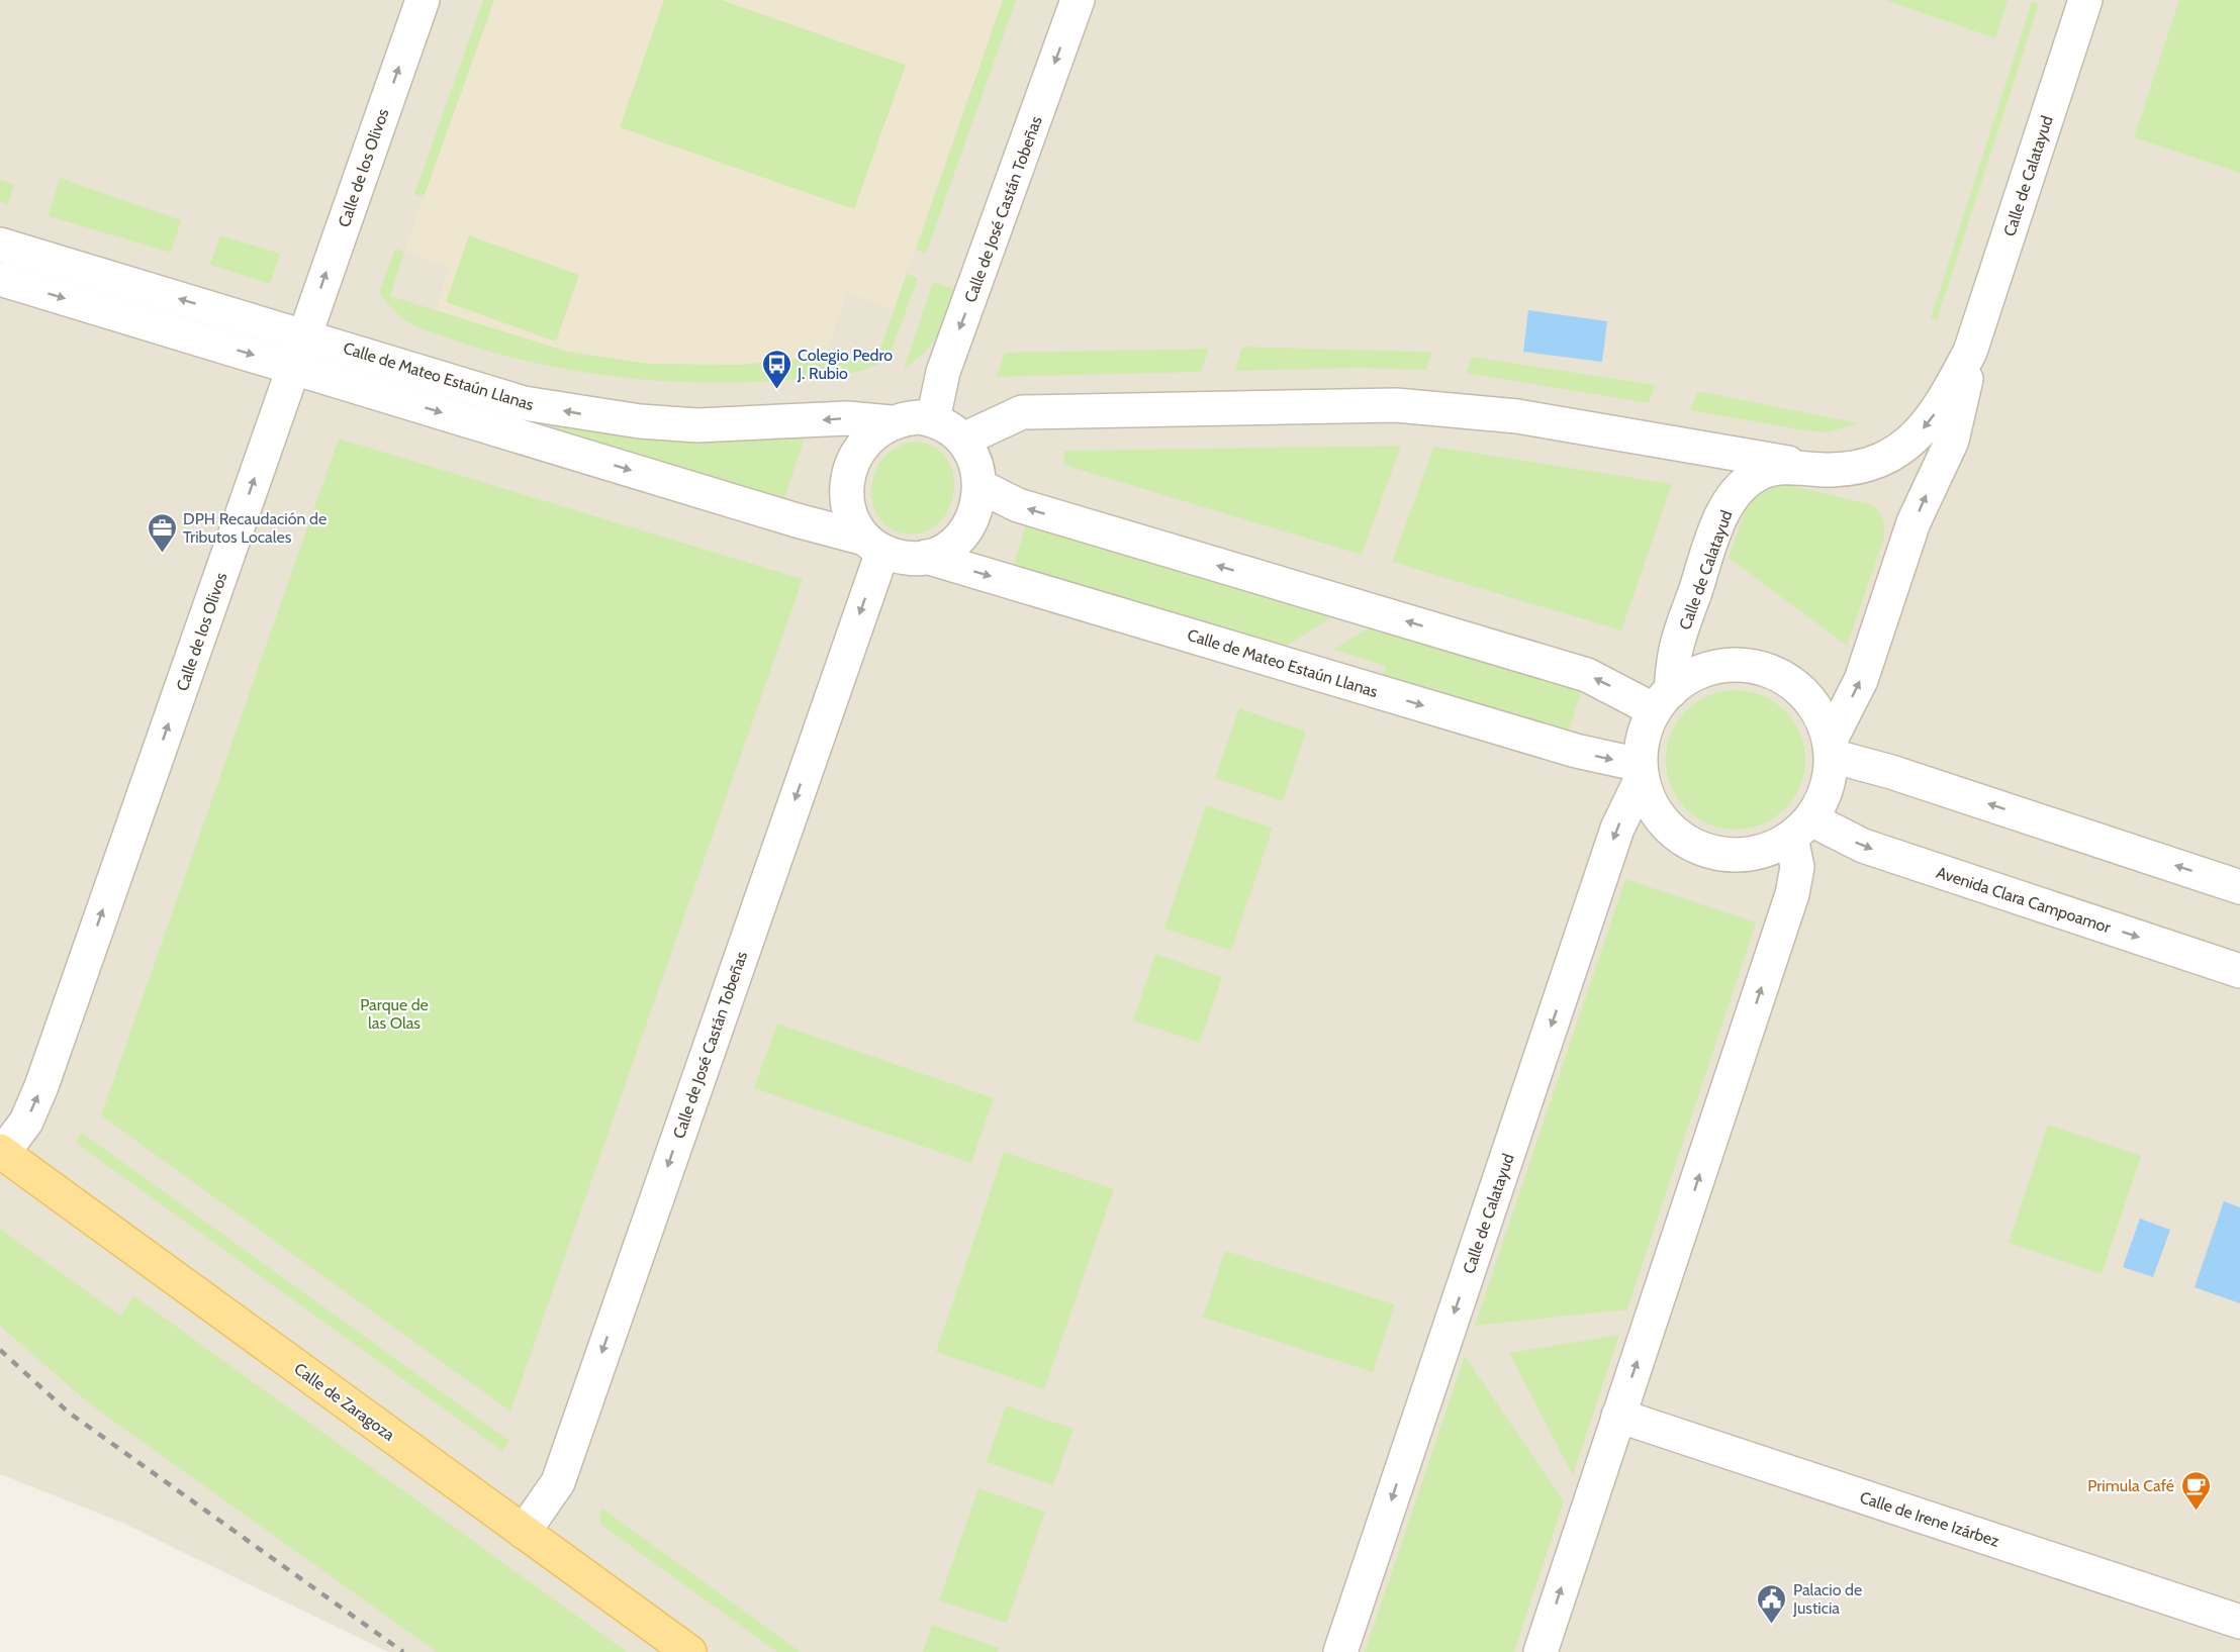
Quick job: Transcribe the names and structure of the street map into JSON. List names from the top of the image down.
{
  "streets": {
    "main road": ["Calle de Zaragoza"],
    "street": [
      "Calle de los Olivos",
      "Calle de Calatayud",
      "Calle de José Castán Tobeñas",
      "Calle de Mateo Estaún Llanas",
      "Avenida Clara Campoamor",
      "Calle de Irene Izárbez"
    ]
  },
  "crossings": [
    ["Calle de los Olivos", "Calle de Mateo Estaún Llanas"],
    ["Calle de los Olivos", "Calle de Zaragoza"],
    ["Calle de Calatayud", "Calle de Mateo Estaún Llanas"],
    ["Calle de Calatayud", "Avenida Clara Campoamor"],
    ["Calle de José Castán Tobeñas", "Calle de Mateo Estaún Llanas"],
    ["Calle de José Castán Tobeñas", "Calle de Zaragoza"],
    ["Calle de Mateo Estaún Llanas", "Avenida Clara Campoamor"]
  ],
  "one_way": ["Calle de los Olivos", "Calle de José Castán Tobeñas"],
  "parks": ["Parque de las Olas"],
  "places": {
    "bus stop": ["Colegio Pedro J. Rubio"],
    "office": ["DPH Recaudación de Tributos Locales"],
    "cafe": ["Primula Café"],
    "public building": ["Palacio de Justicia"]
  }
}
